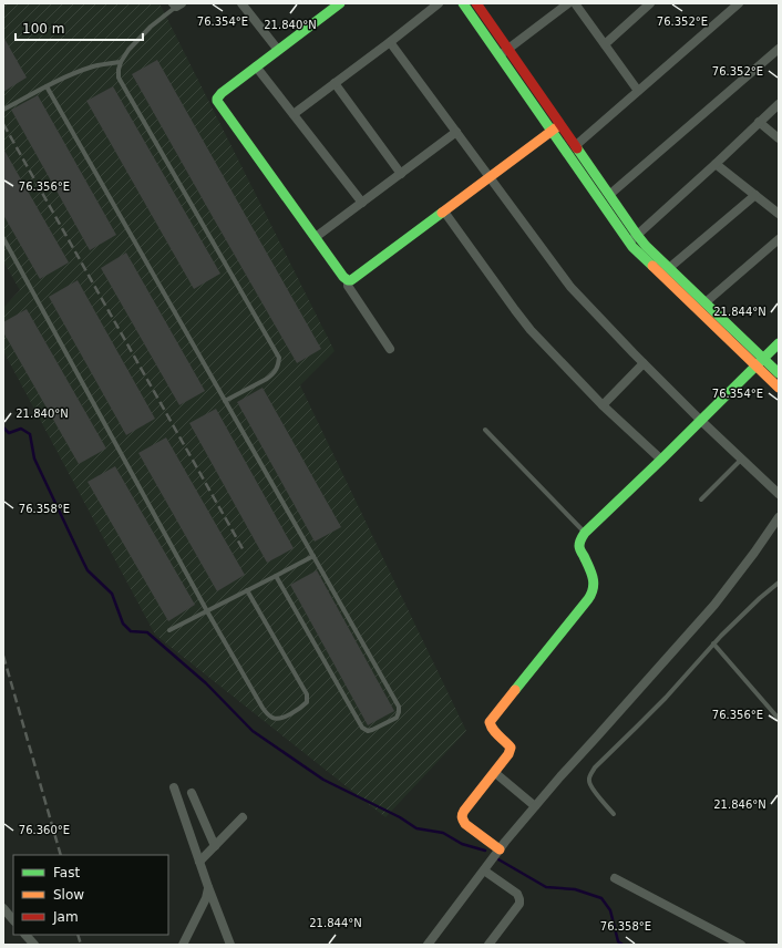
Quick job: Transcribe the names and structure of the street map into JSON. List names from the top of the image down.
{
  "legend": ["Fast", "Slow", "Jam"],
  "scale_bar": "100 m",
  "coordinates": [
    "76.354°E",
    "76.352°E",
    "21.840°N",
    "76.356°E",
    "21.844°N",
    "76.358°E",
    "21.846°N",
    "76.360°E"
  ]
}
